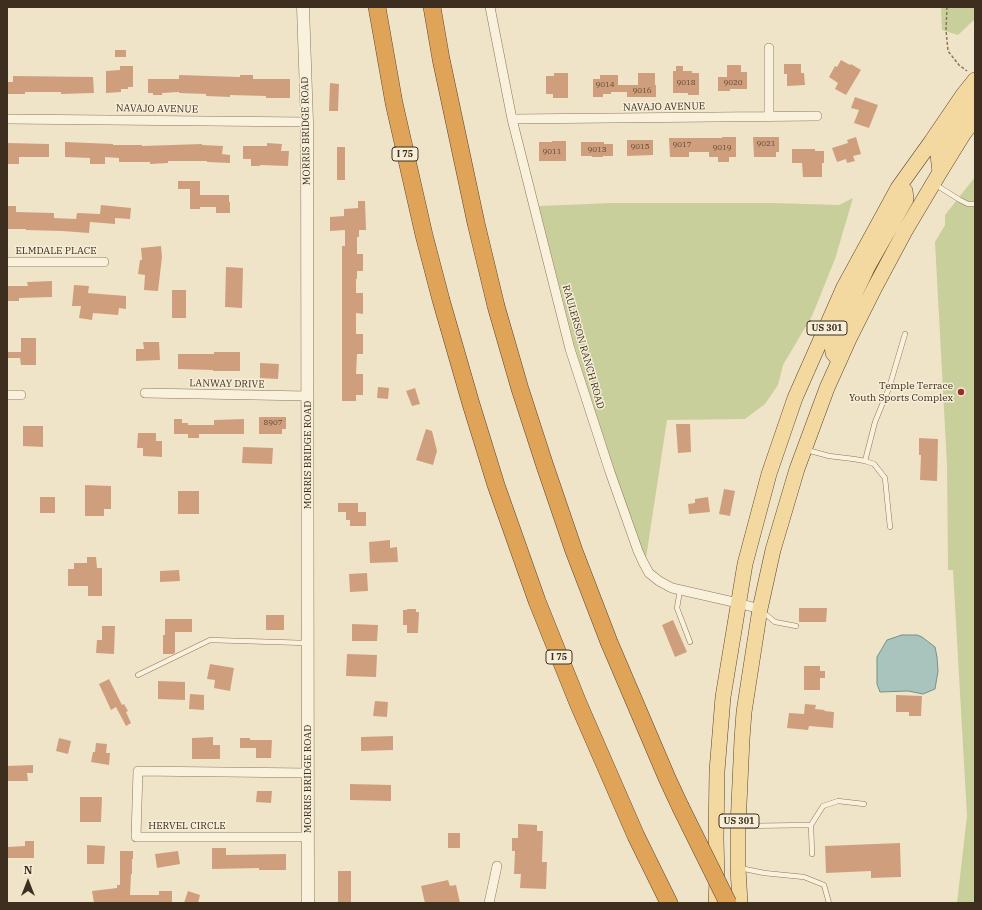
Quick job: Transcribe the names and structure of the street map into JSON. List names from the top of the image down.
{
  "streets": {
    "highway": ["I 75"],
    "main road": ["US 301"],
    "street": [
      "NAVAJO AVENUE",
      "MORRIS BRIDGE ROAD",
      "ELMDALE PLACE",
      "RAULERSON RANCH ROAD",
      "LANWAY DRIVE",
      "HERVEL CIRCLE"
    ]
  },
  "crossings": [
    ["NAVAJO AVENUE", "MORRIS BRIDGE ROAD"],
    ["NAVAJO AVENUE", "RAULERSON RANCH ROAD"],
    ["MORRIS BRIDGE ROAD", "LANWAY DRIVE"],
    ["MORRIS BRIDGE ROAD", "HERVEL CIRCLE"],
    ["US 301", "RAULERSON RANCH ROAD"]
  ],
  "places": ["Temple Terrace Youth Sports Complex"],
  "house_numbers": [
    "9018",
    "9020",
    "9014",
    "9016",
    "9021",
    "9017",
    "9015",
    "9019",
    "9013",
    "9011",
    "8907"
  ],
  "north": "top"
}
